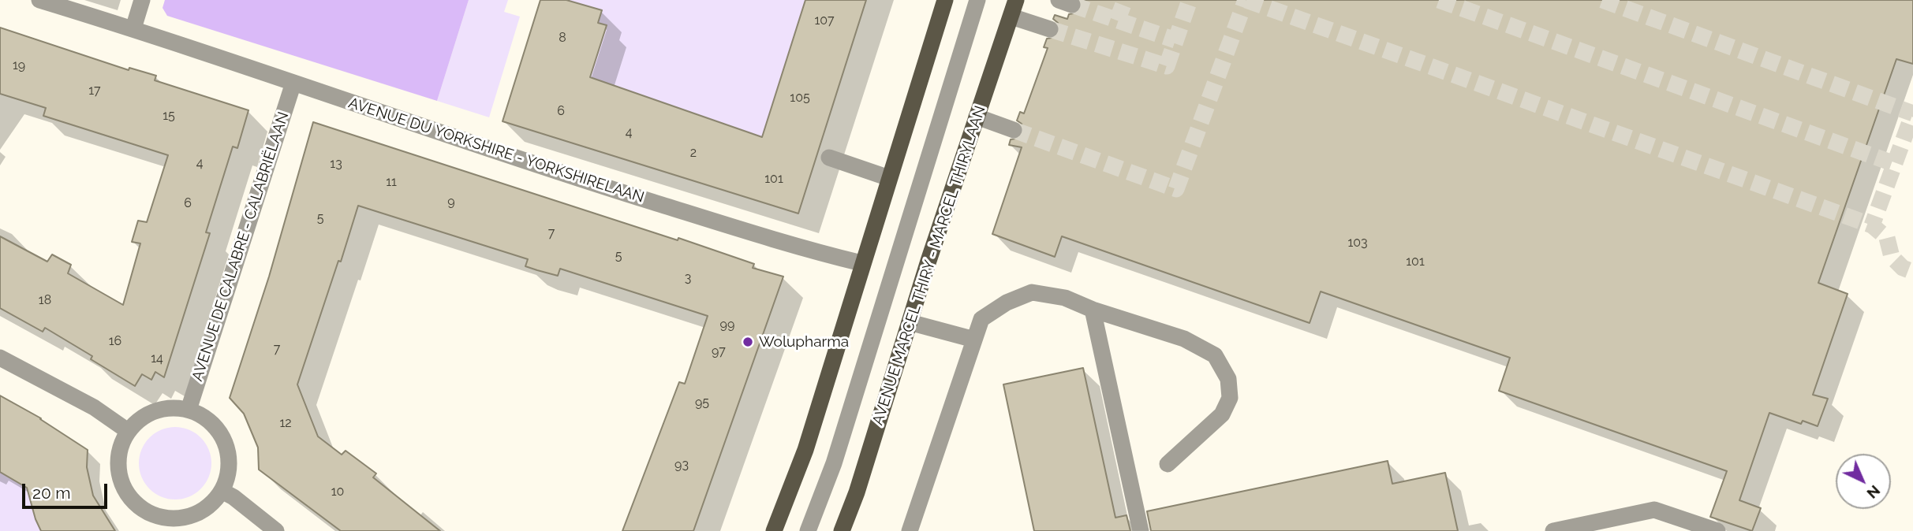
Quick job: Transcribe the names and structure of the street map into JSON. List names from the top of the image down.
{
  "streets": {
    "main road": ["AVENUE MARCEL THIRY - MARCEL THIRYLAAN"],
    "street": ["AVENUE DU YORKSHIRE - YORKSHIRELAAN", "AVENUE DE CALABRE - CALABRIËLAAN"]
  },
  "crossings": [
    ["AVENUE DU YORKSHIRE - YORKSHIRELAAN", "AVENUE DE CALABRE - CALABRIËLAAN"]
  ],
  "places": ["Wolupharma"],
  "house_numbers": [
    "107",
    "8",
    "19",
    "17",
    "105",
    "6",
    "15",
    "4",
    "2",
    "4",
    "13",
    "101",
    "11",
    "9",
    "6",
    "5",
    "7",
    "103",
    "5",
    "101",
    "3",
    "18",
    "99",
    "16",
    "7",
    "97",
    "14",
    "95",
    "12",
    "93",
    "10"
  ],
  "scale_bar": "20 m",
  "north": "bottom right"
}
